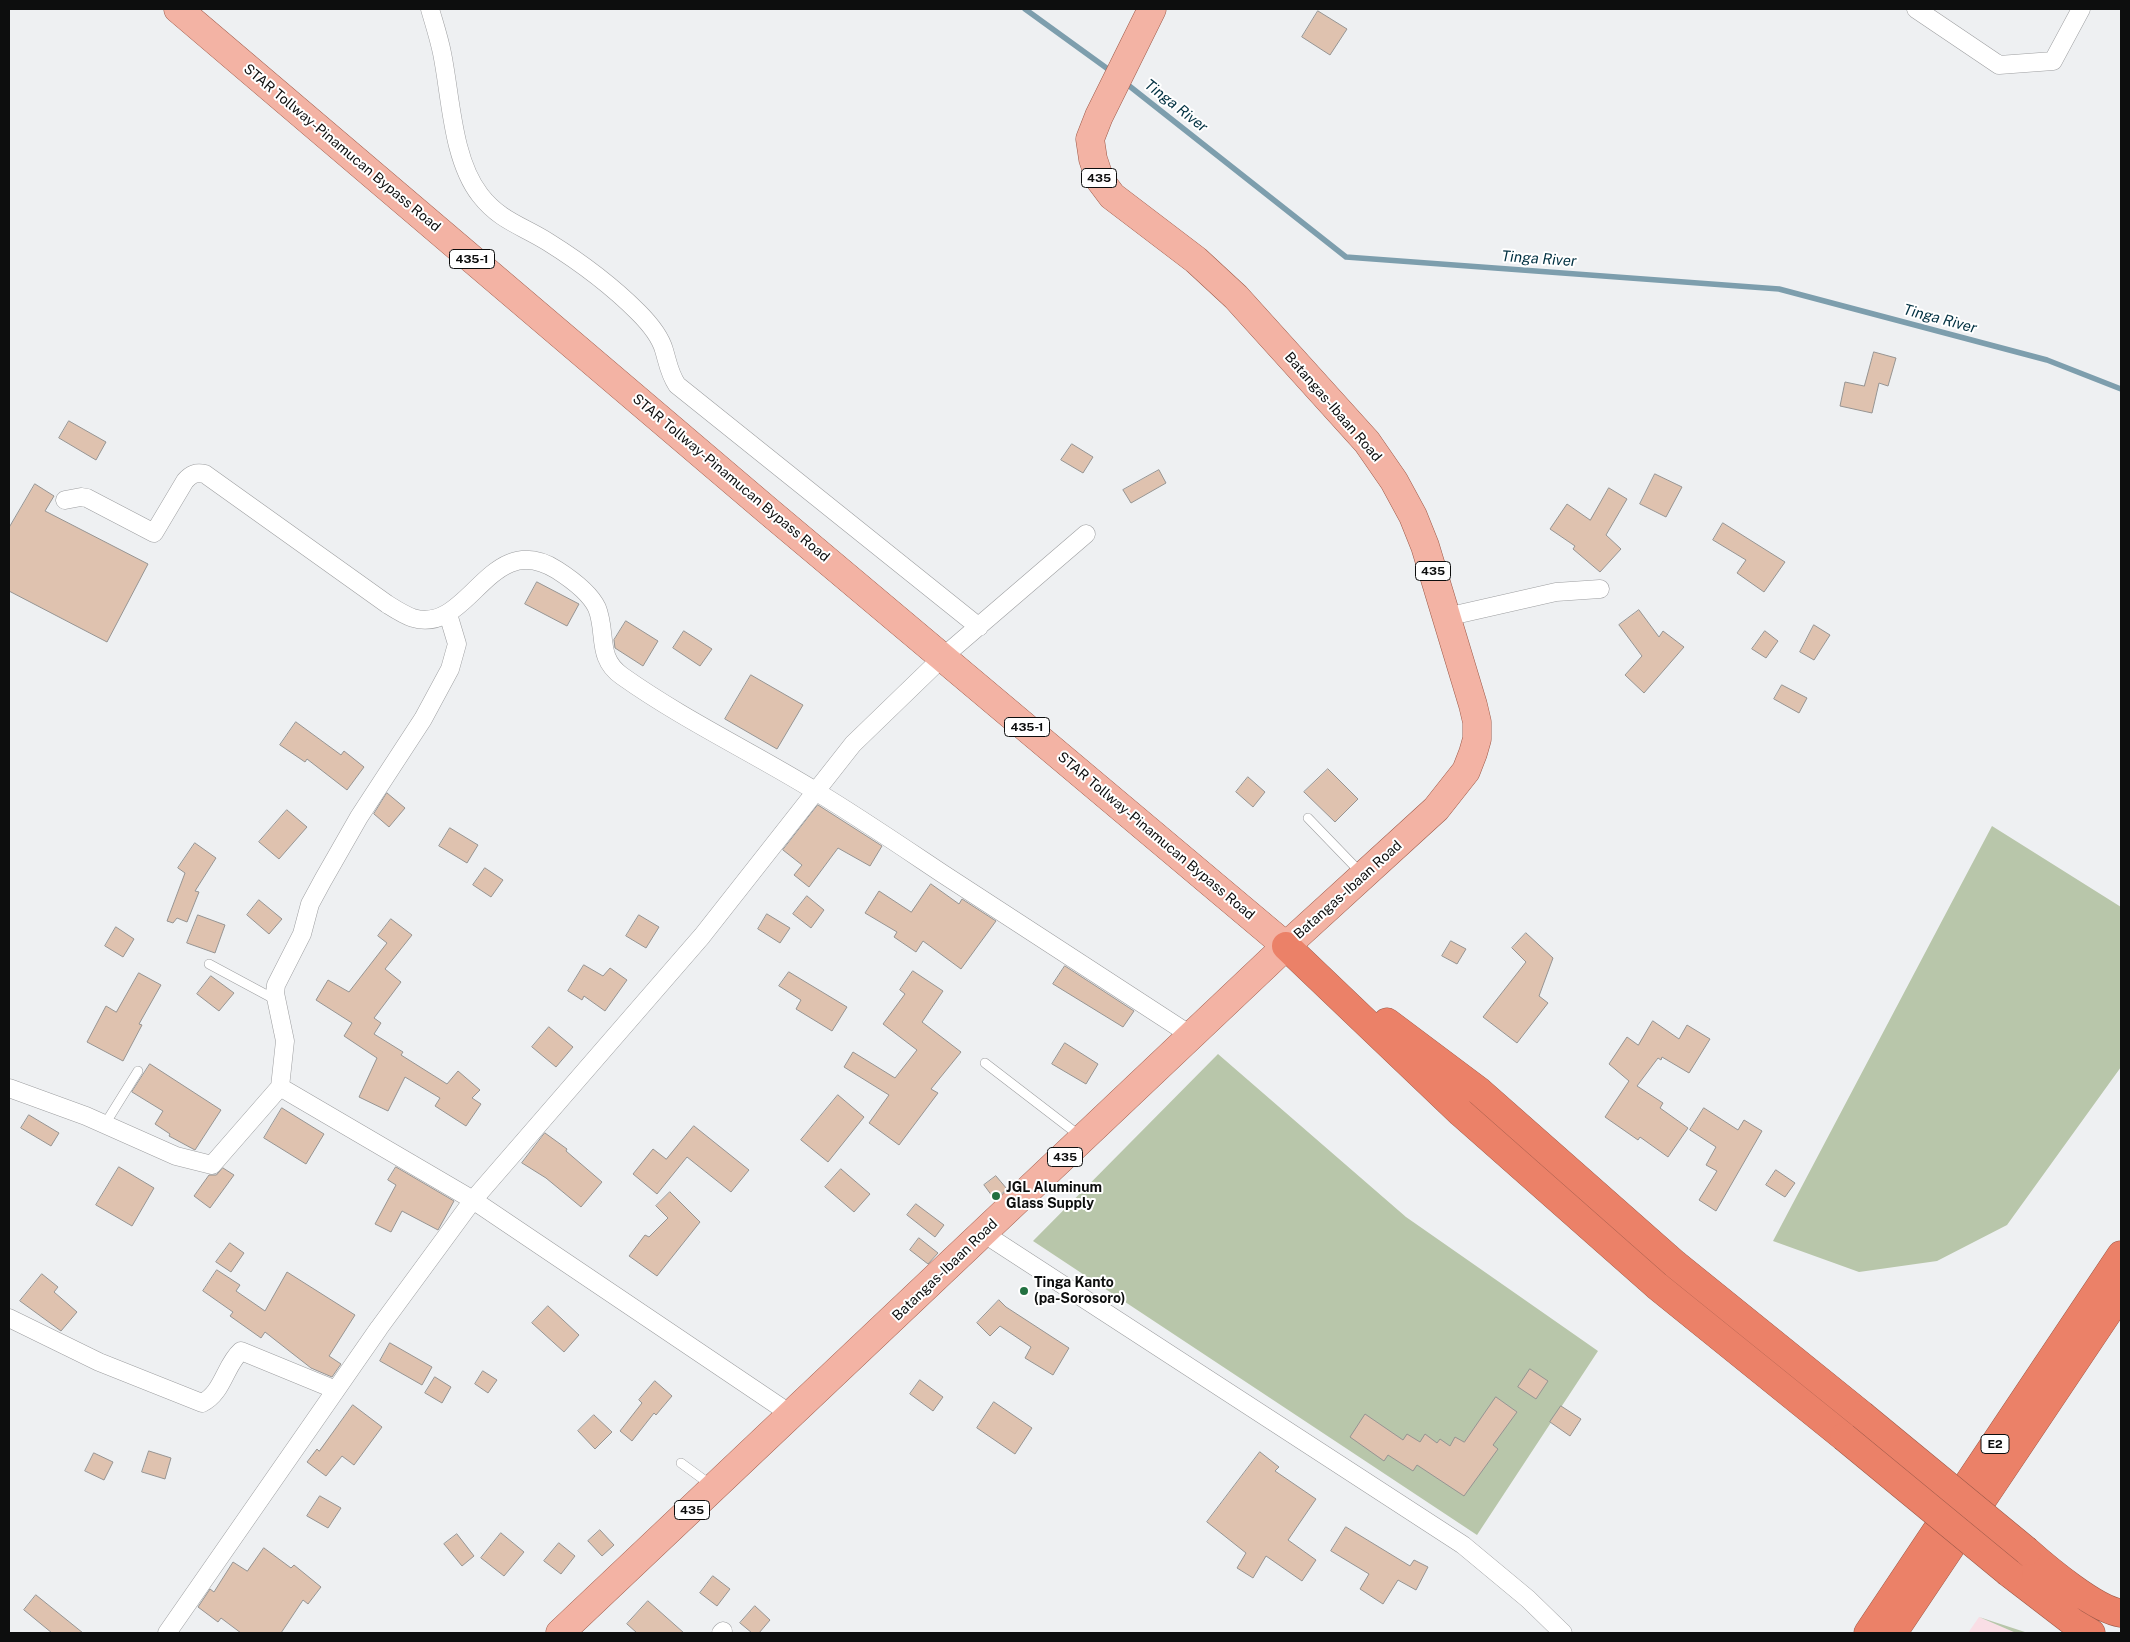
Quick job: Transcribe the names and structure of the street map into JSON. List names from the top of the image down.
{
  "streets": {
    "highway": ["E2"],
    "main road": [
      "STAR Tollway-Pinamucan Bypass Road",
      "435",
      "435-1",
      "Batangas-Ibaan Road"
    ]
  },
  "crossings": [
    ["STAR Tollway-Pinamucan Bypass Road", "Batangas-Ibaan Road"]
  ],
  "water": ["Tinga River"],
  "places": ["JGL Aluminum Glass Supply", "Tinga Kanto (pa-Sorosoro)"]
}
